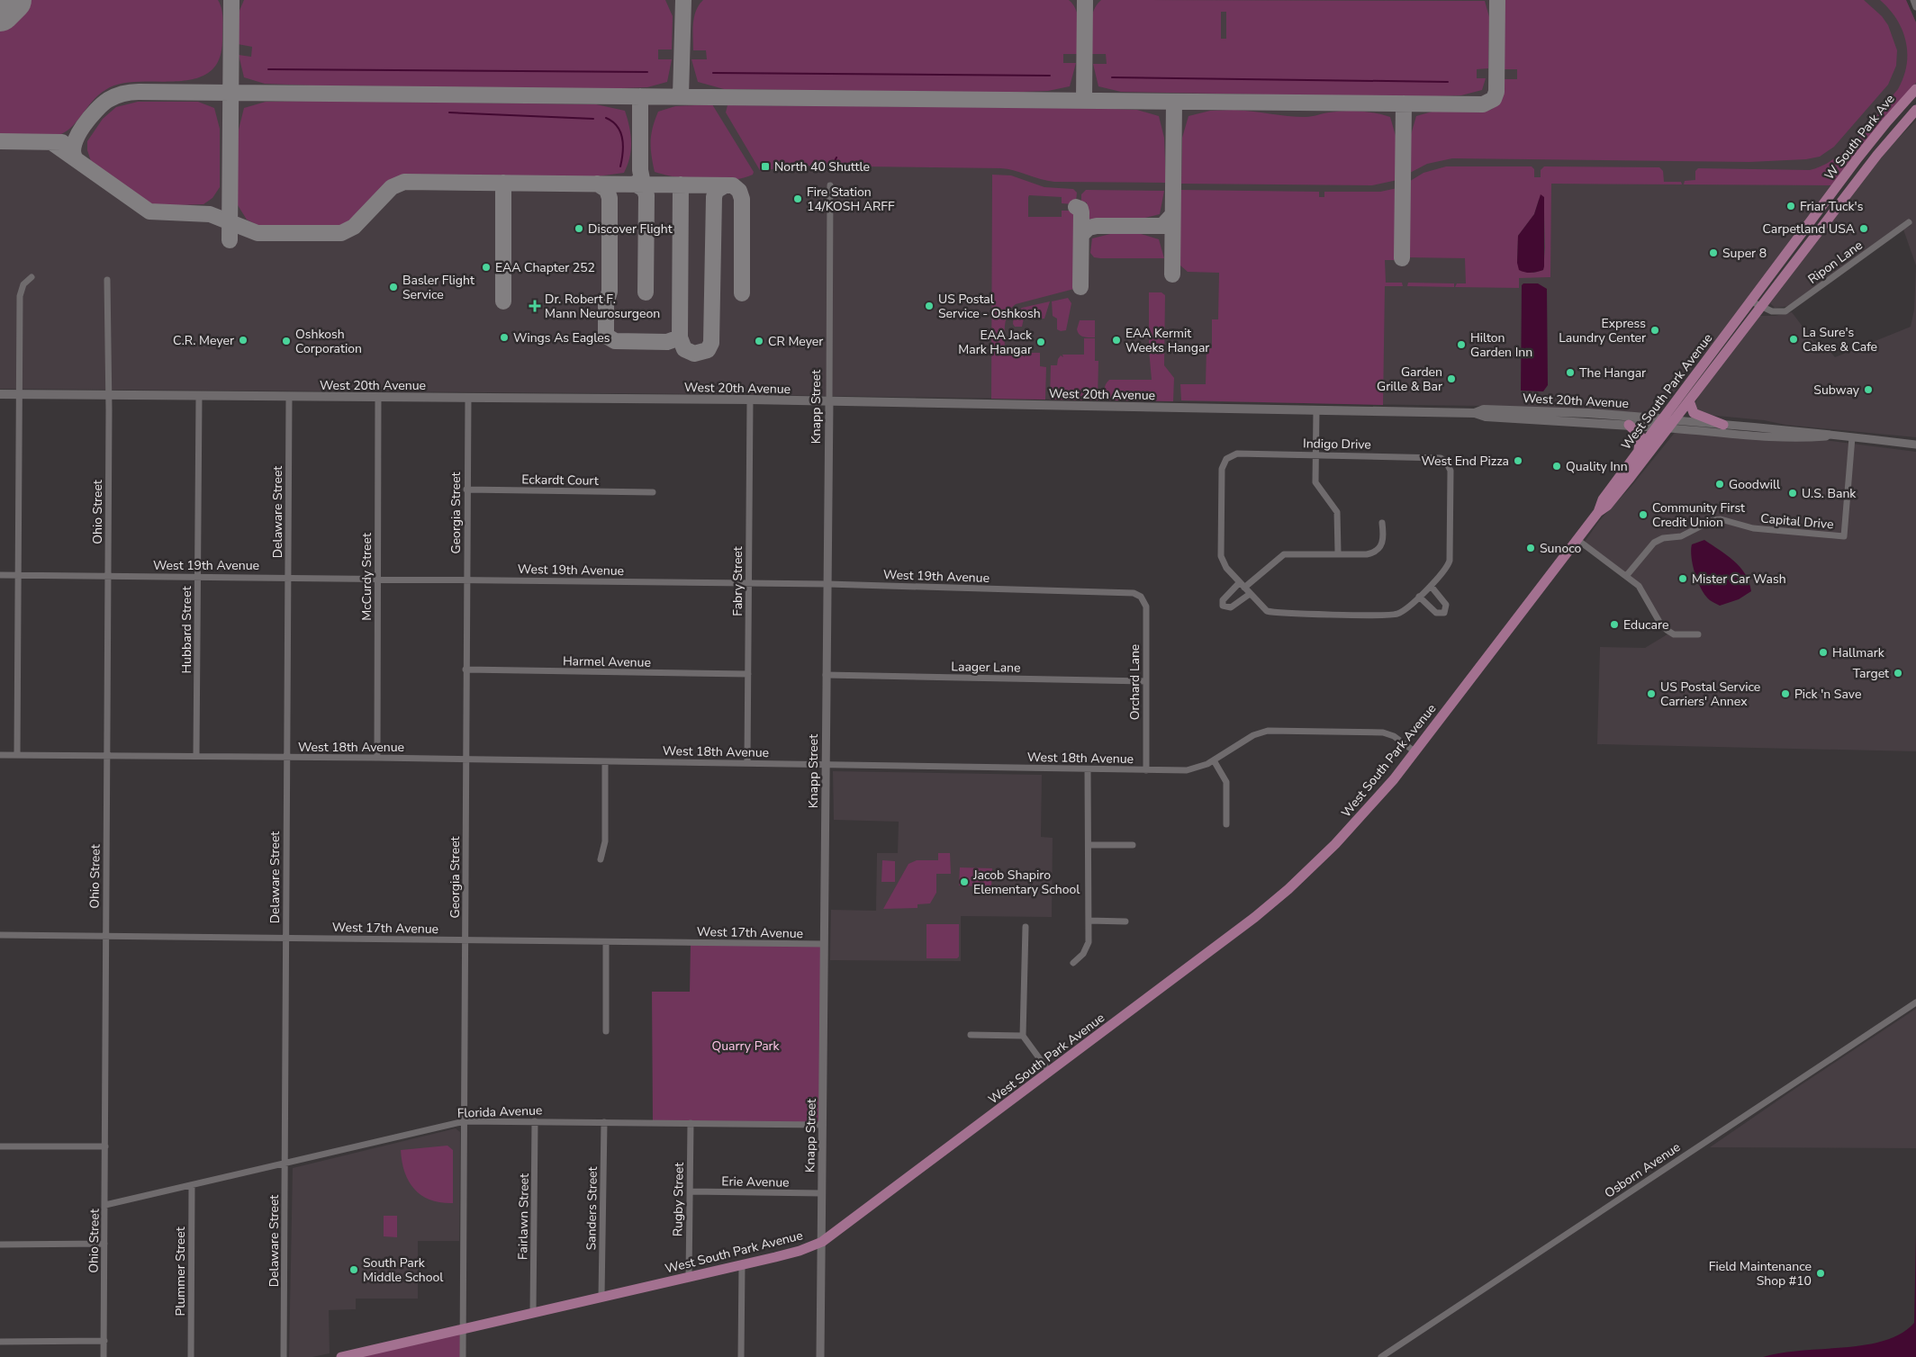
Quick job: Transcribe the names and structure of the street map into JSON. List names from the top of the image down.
{
  "streets": {
    "main road": ["W South Park Ave", "West 20th Avenue", "West South Park Avenue"],
    "street": [
      "Ripon Lane",
      "Knapp Street",
      "Indigo Drive",
      "Eckardt Court",
      "Ohio Street",
      "Delaware Street",
      "Georgia Street",
      "Capital Drive",
      "West 19th Avenue",
      "McCurdy Street",
      "Fabry Street",
      "Hubbard Street",
      "Harmel Avenue",
      "Laager Lane",
      "Orchard Lane",
      "West 18th Avenue",
      "West 17th Avenue",
      "Florida Avenue",
      "Osborn Avenue",
      "Erie Avenue",
      "Rugby Street",
      "Sanders Street",
      "Fairlawn Street",
      "Plummer Street"
    ]
  },
  "crossings": [
    ["W South Park Ave", "Ripon Lane"],
    ["W South Park Ave", "West South Park Avenue"],
    ["West 20th Avenue", "West South Park Avenue"],
    ["West 20th Avenue", "Knapp Street"],
    ["West 20th Avenue", "Ohio Street"],
    ["West 20th Avenue", "Delaware Street"],
    ["West 20th Avenue", "Georgia Street"],
    ["West 20th Avenue", "Capital Drive"],
    ["West 20th Avenue", "McCurdy Street"],
    ["West 20th Avenue", "Fabry Street"],
    ["West 20th Avenue", "Hubbard Street"],
    ["West South Park Avenue", "Knapp Street"],
    ["West South Park Avenue", "Georgia Street"],
    ["West South Park Avenue", "West 18th Avenue"],
    ["West South Park Avenue", "Rugby Street"],
    ["West South Park Avenue", "Sanders Street"],
    ["West South Park Avenue", "Fairlawn Street"],
    ["Knapp Street", "West 19th Avenue"],
    ["Knapp Street", "Laager Lane"],
    ["Knapp Street", "West 18th Avenue"],
    ["Knapp Street", "West 17th Avenue"],
    ["Knapp Street", "Florida Avenue"],
    ["Knapp Street", "Erie Avenue"],
    ["Eckardt Court", "Georgia Street"],
    ["Ohio Street", "West 19th Avenue"],
    ["Ohio Street", "West 18th Avenue"],
    ["Ohio Street", "West 17th Avenue"],
    ["Ohio Street", "Florida Avenue"],
    ["Delaware Street", "West 19th Avenue"],
    ["Delaware Street", "West 18th Avenue"],
    ["Delaware Street", "West 17th Avenue"],
    ["Delaware Street", "Florida Avenue"],
    ["Georgia Street", "West 19th Avenue"],
    ["Georgia Street", "Harmel Avenue"],
    ["Georgia Street", "West 18th Avenue"],
    ["Georgia Street", "West 17th Avenue"],
    ["Georgia Street", "Florida Avenue"],
    ["West 19th Avenue", "McCurdy Street"],
    ["West 19th Avenue", "Fabry Street"],
    ["West 19th Avenue", "Hubbard Street"],
    ["West 19th Avenue", "Orchard Lane"],
    ["McCurdy Street", "West 18th Avenue"],
    ["Fabry Street", "Harmel Avenue"],
    ["Fabry Street", "West 18th Avenue"],
    ["Hubbard Street", "West 18th Avenue"],
    ["Laager Lane", "Orchard Lane"],
    ["Orchard Lane", "West 18th Avenue"],
    ["Florida Avenue", "Rugby Street"],
    ["Florida Avenue", "Sanders Street"],
    ["Florida Avenue", "Fairlawn Street"],
    ["Florida Avenue", "Plummer Street"],
    ["Erie Avenue", "Rugby Street"]
  ],
  "parks": ["Quarry Park"],
  "places": {
    "transit": ["North 40 Shuttle"],
    "other": [
      "Fire Station 14/KOSH ARFF",
      "Friar Tuck's",
      "Discover Flight",
      "Carpetland USA",
      "Super 8",
      "EAA Chapter 252",
      "Basler Flight Service",
      "US Postal Service - Oshkosh",
      "Express Laundry Center",
      "Wings As Eagles",
      "La Sure's Cakes & Cafe",
      "C.R. Meyer",
      "EAA Kermit Weeks Hangar",
      "Oshkosh Corporation",
      "CR Meyer",
      "EAA Jack Mark Hangar",
      "Hilton Garden Inn",
      "The Hangar",
      "Garden Grille & Bar",
      "Subway",
      "West End Pizza",
      "Quality Inn",
      "Goodwill",
      "U.S. Bank",
      "Community First Credit Union",
      "Sunoco",
      "Mister Car Wash",
      "Educare",
      "Hallmark",
      "Target",
      "US Postal Service Carriers' Annex",
      "Pick 'n Save",
      "Jacob Shapiro Elementary School",
      "South Park Middle School",
      "Field Maintenance Shop #10"
    ],
    "health": ["Dr. Robert F. Mann Neurosurgeon"]
  }
}
